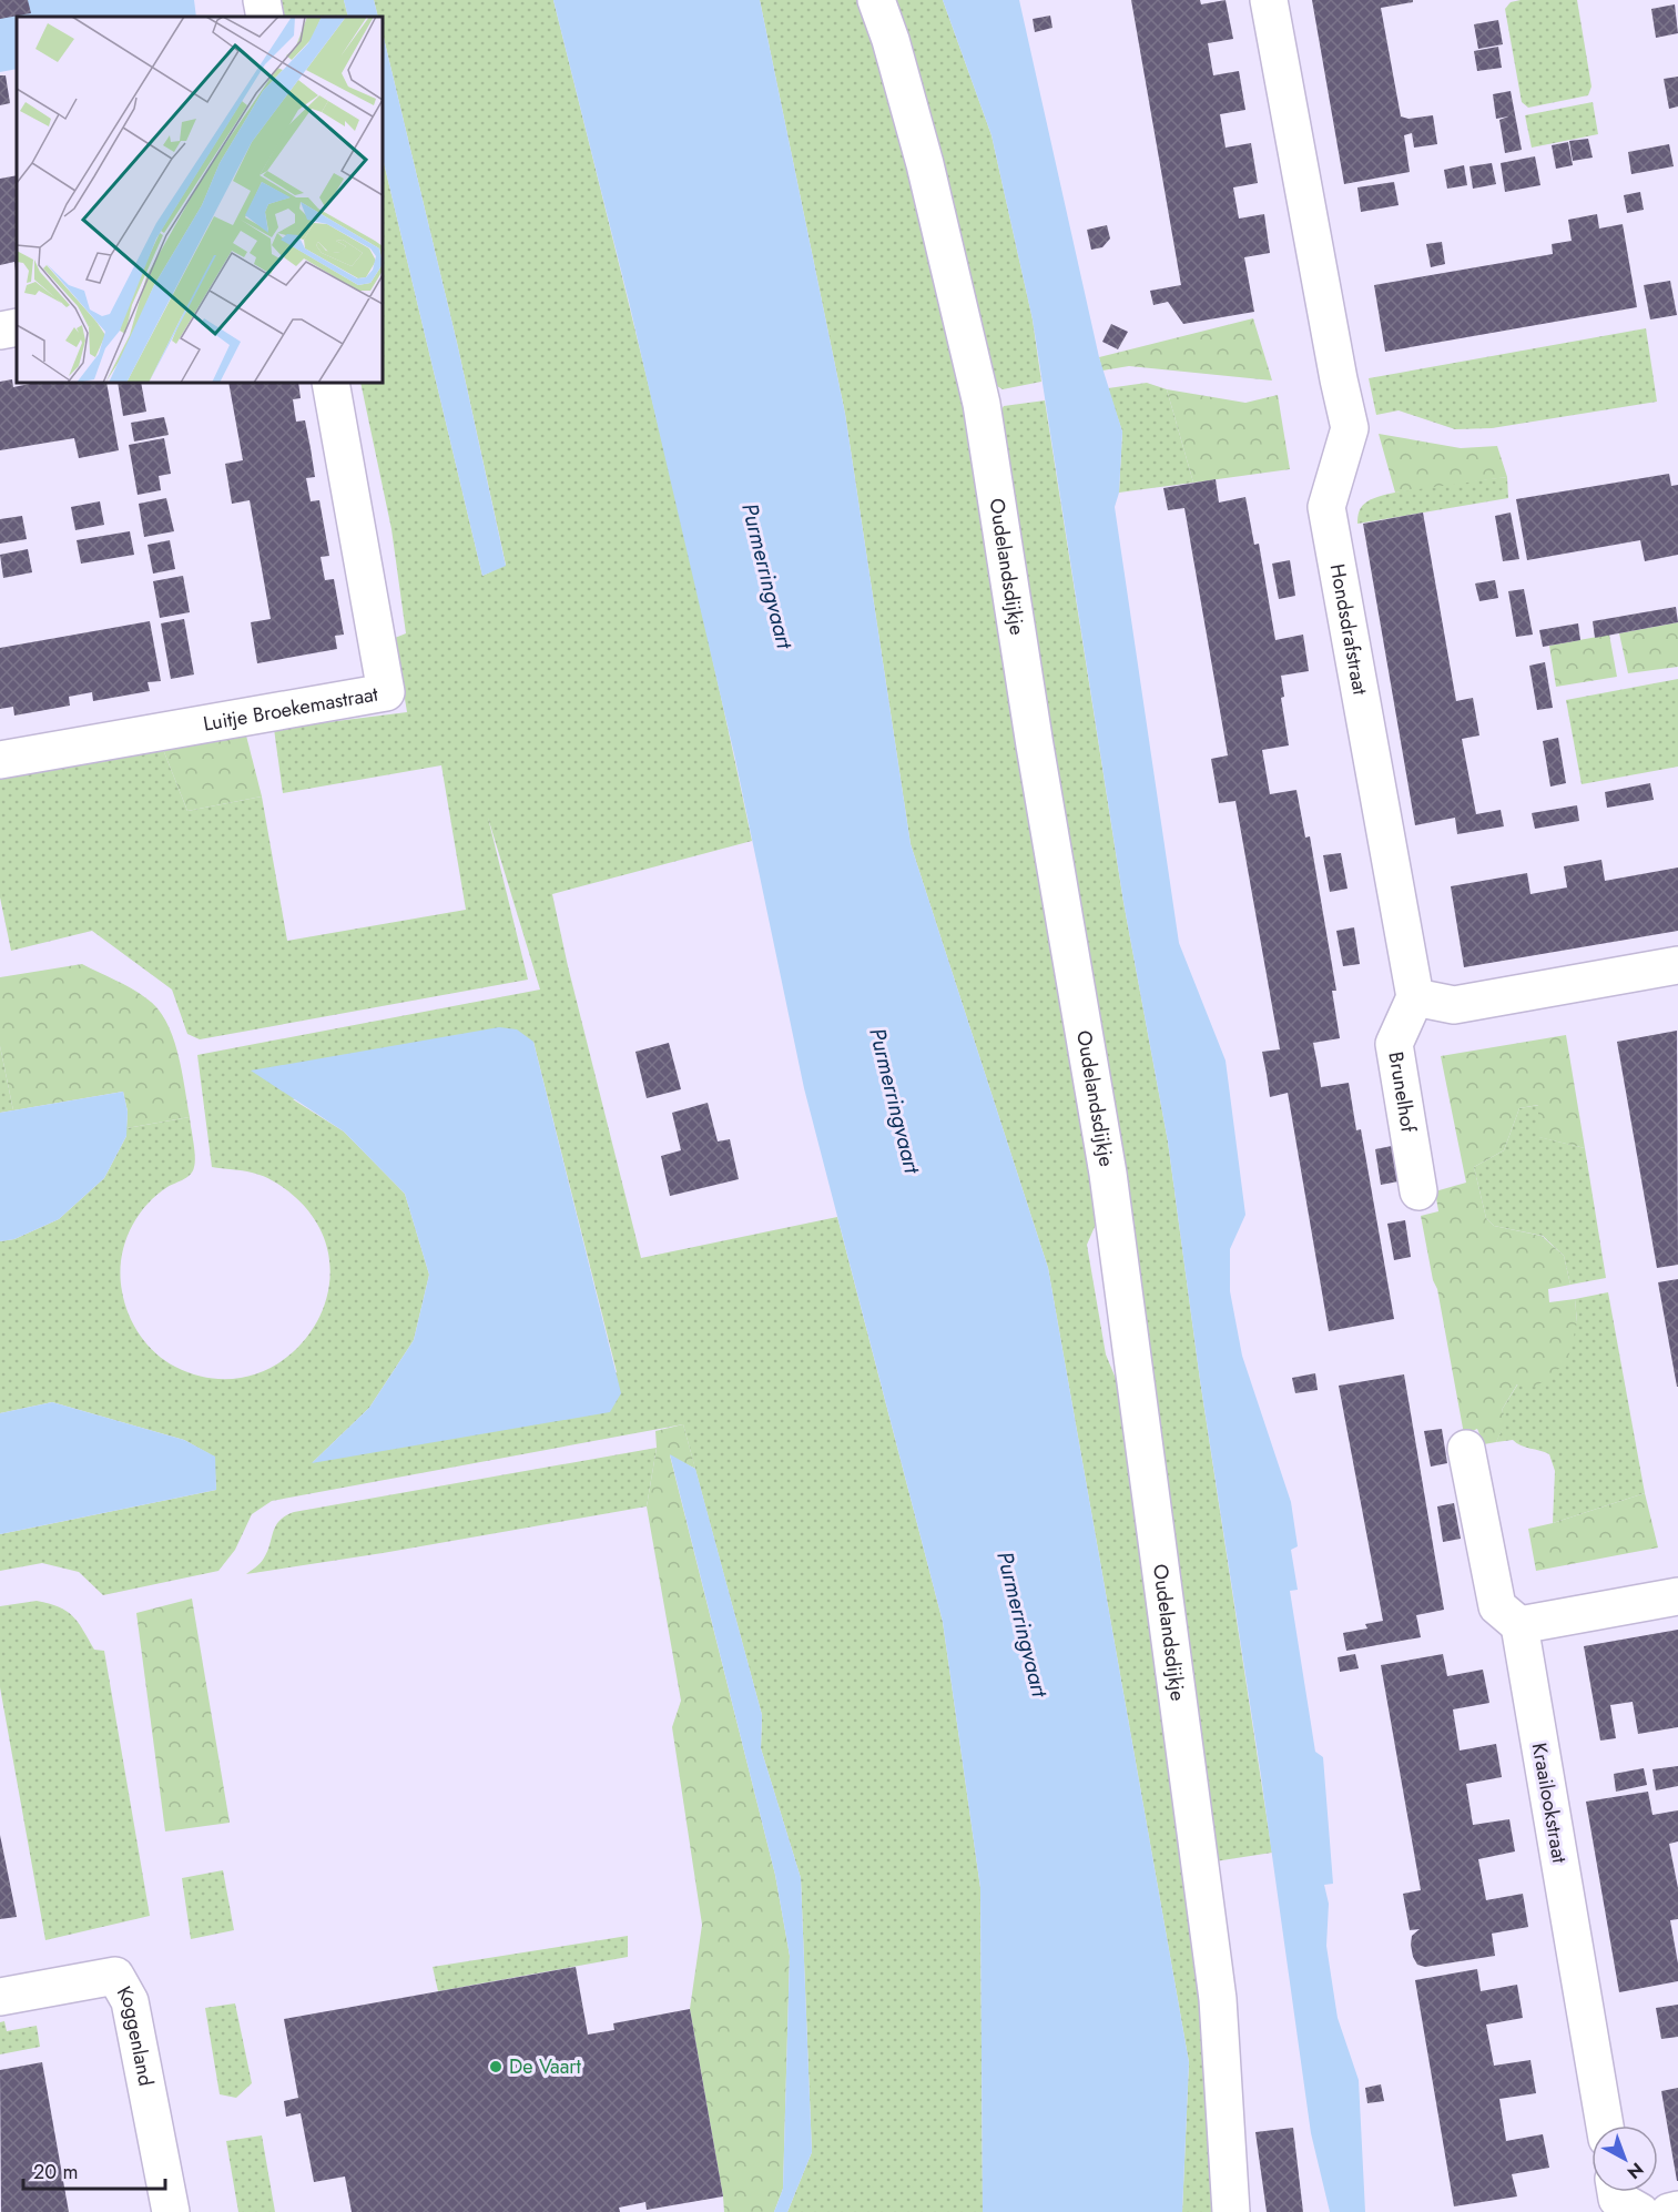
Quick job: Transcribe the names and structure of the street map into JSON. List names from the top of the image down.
{
  "streets": {
    "street": [
      "Oudelandsdijkje",
      "Hondsdrafstraat",
      "Luitje Broekemastraat",
      "Brunelhof",
      "Kraailookstraat",
      "Koggenland"
    ]
  },
  "crossings": [
    ["Hondsdrafstraat", "Brunelhof"]
  ],
  "water": ["Purmerringvaart"],
  "places": ["De Vaart"],
  "scale_bar": "20 m",
  "north": "bottom right"
}
